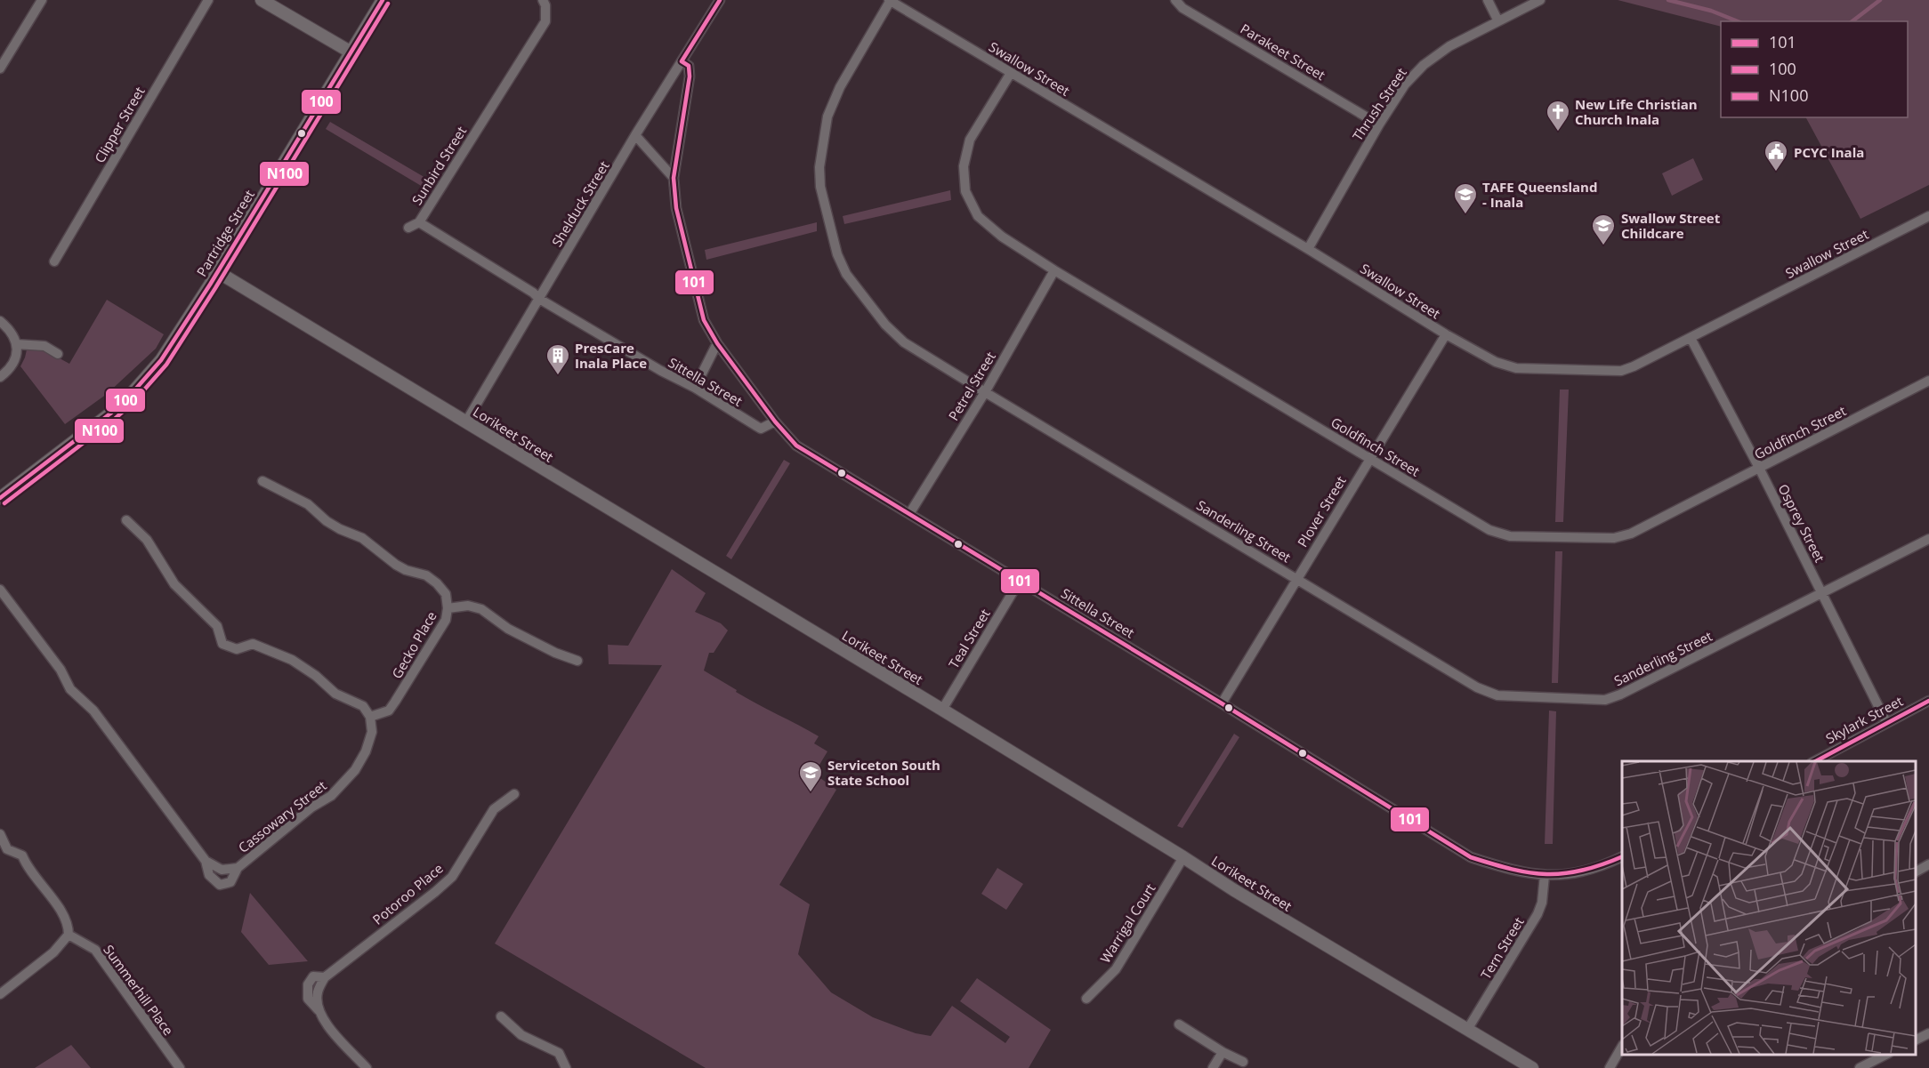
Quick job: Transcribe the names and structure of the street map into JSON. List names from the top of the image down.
{
  "streets": {
    "street": [
      "Parakeet Street",
      "Swallow Street",
      "Thrush Street",
      "Clipper Street",
      "Sunbird Street",
      "Shelduck Street",
      "Partridge Street",
      "Sittella Street",
      "Petrel Street",
      "Goldfinch Street",
      "Lorikeet Street",
      "Plover Street",
      "Osprey Street",
      "Sanderling Street",
      "Teal Street",
      "Gecko Place",
      "Skylark Street",
      "Cassowary Street",
      "Potoroo Place",
      "Warrigal Court",
      "Tern Street",
      "Summerhill Place"
    ]
  },
  "crossings": [
    ["Parakeet Street", "Thrush Street"],
    ["Swallow Street", "Thrush Street"],
    ["Swallow Street", "Goldfinch Street"],
    ["Swallow Street", "Plover Street"],
    ["Swallow Street", "Osprey Street"],
    ["Swallow Street", "Sanderling Street"],
    ["Sunbird Street", "Shelduck Street"],
    ["Sunbird Street", "Sittella Street"],
    ["Shelduck Street", "Sittella Street"],
    ["Shelduck Street", "Lorikeet Street"],
    ["Partridge Street", "Lorikeet Street"],
    ["Sittella Street", "Petrel Street"],
    ["Sittella Street", "Plover Street"],
    ["Sittella Street", "Teal Street"],
    ["Sittella Street", "Tern Street"],
    ["Petrel Street", "Goldfinch Street"],
    ["Petrel Street", "Sanderling Street"],
    ["Goldfinch Street", "Plover Street"],
    ["Goldfinch Street", "Osprey Street"],
    ["Lorikeet Street", "Teal Street"],
    ["Lorikeet Street", "Warrigal Court"],
    ["Lorikeet Street", "Tern Street"],
    ["Plover Street", "Sanderling Street"],
    ["Osprey Street", "Sanderling Street"],
    ["Osprey Street", "Skylark Street"],
    ["Gecko Place", "Cassowary Street"]
  ],
  "places": {
    "church": ["New Life Christian Church Inala"],
    "public building": ["PCYC Inala"],
    "school or university": ["TAFE Queensland - Inala", "Swallow Street Childcare", "Serviceton South State School"],
    "building": ["PresCare Inala Place"]
  },
  "lines": ["transit line 101", "transit line 100", "transit line N100"],
  "legend": ["101", "100", "N100"]
}
